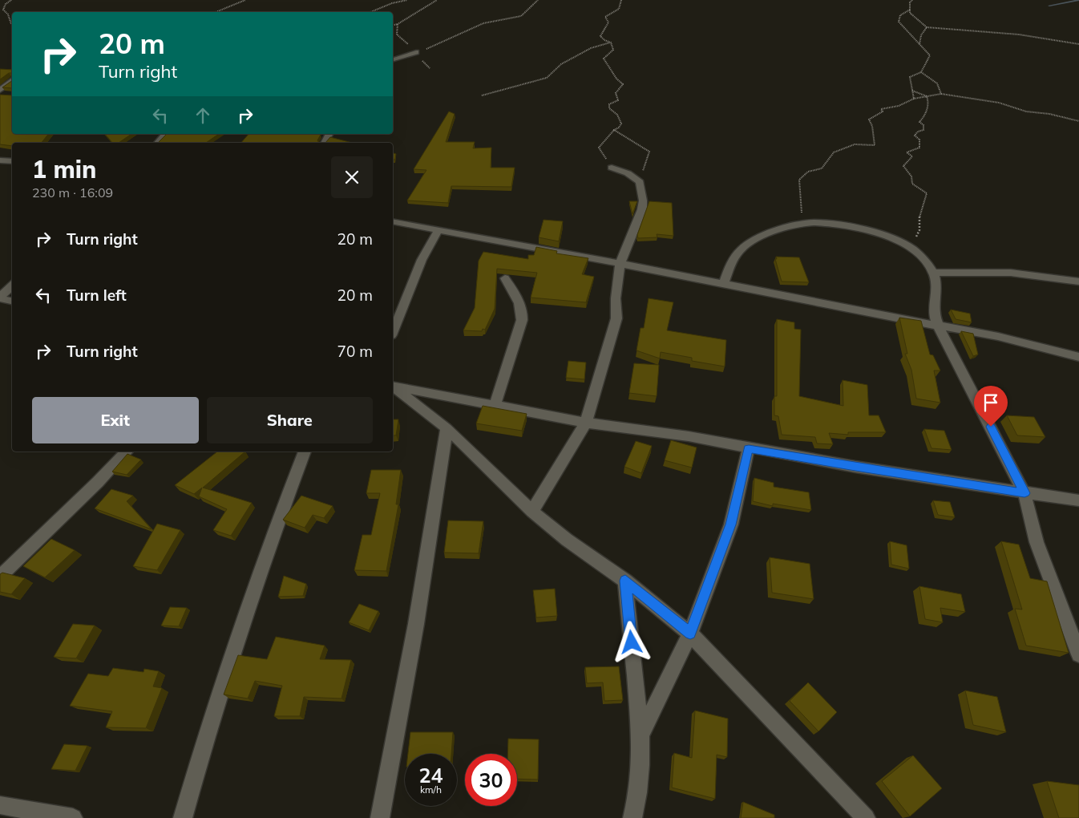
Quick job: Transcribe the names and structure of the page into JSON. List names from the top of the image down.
{
  "page": {
    "turn": ["20 m", "Turn right"],
    "heading": ["1 min", "230 m · 16:09"],
    "list": [
      {
        "name": "Turn right",
        "value": "20 m"
      },
      {
        "name": "Turn left",
        "value": "20 m"
      },
      {
        "name": "Turn right",
        "value": "70 m"
      }
    ],
    "buttons": ["Exit", "Share"],
    "speed": "24 km/h",
    "limit": "30"
  }
}
